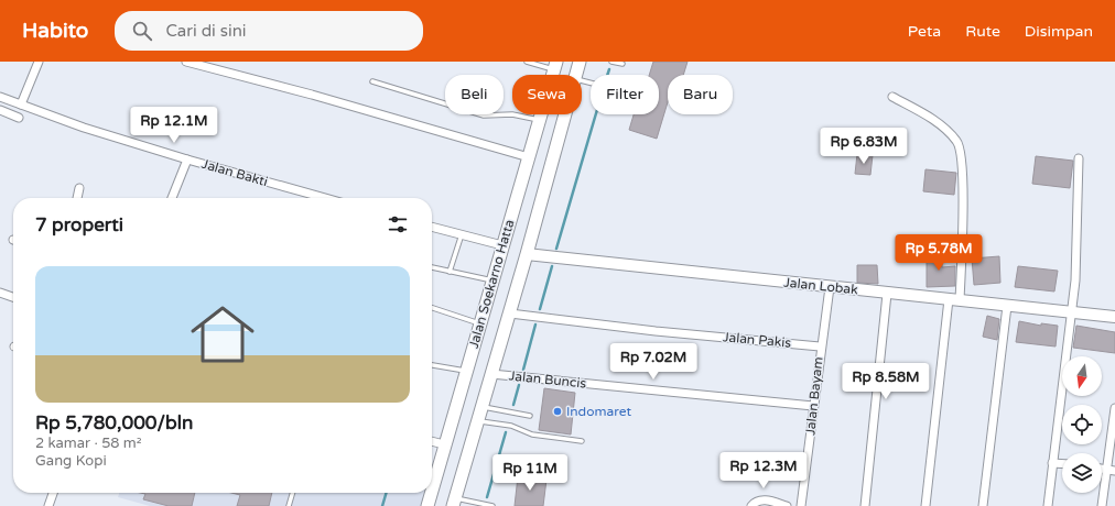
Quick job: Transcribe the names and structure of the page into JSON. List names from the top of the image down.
{
  "streets": {
    "main road": ["Jalan Soekarno Hatta", "Jalan Lobak"],
    "street": [
      "Jalan Bakti",
      "Jalan Pakis",
      "Jalan Buncis",
      "Jalan Bayam"
    ]
  },
  "crossings": [
    ["Jalan Soekarno Hatta", "Jalan Lobak"],
    ["Jalan Soekarno Hatta", "Jalan Pakis"],
    ["Jalan Soekarno Hatta", "Jalan Buncis"],
    ["Jalan Lobak", "Jalan Bayam"],
    ["Jalan Pakis", "Jalan Bayam"],
    ["Jalan Buncis", "Jalan Bayam"]
  ],
  "places": ["Indomaret"],
  "north": "bottom",
  "page": {
    "header": "Habito",
    "search": "Cari di sini",
    "nav": ["Peta", "Rute", "Disimpan"],
    "chip": [
      "Beli",
      "Sewa",
      "Filter",
      "Baru"
    ],
    "price": [
      "Rp 12.1M",
      "Rp 6.83M",
      "Rp 5.78M",
      "Rp 7.02M",
      "Rp 8.58M",
      "Rp 12.3M",
      "Rp 11M"
    ],
    "heading": "7 properti",
    "list": [
      {
        "name": "Rp 5,780,000/bln",
        "note": "2 kamar · 58 m² · Gang Kopi"
      }
    ]
  }
}
